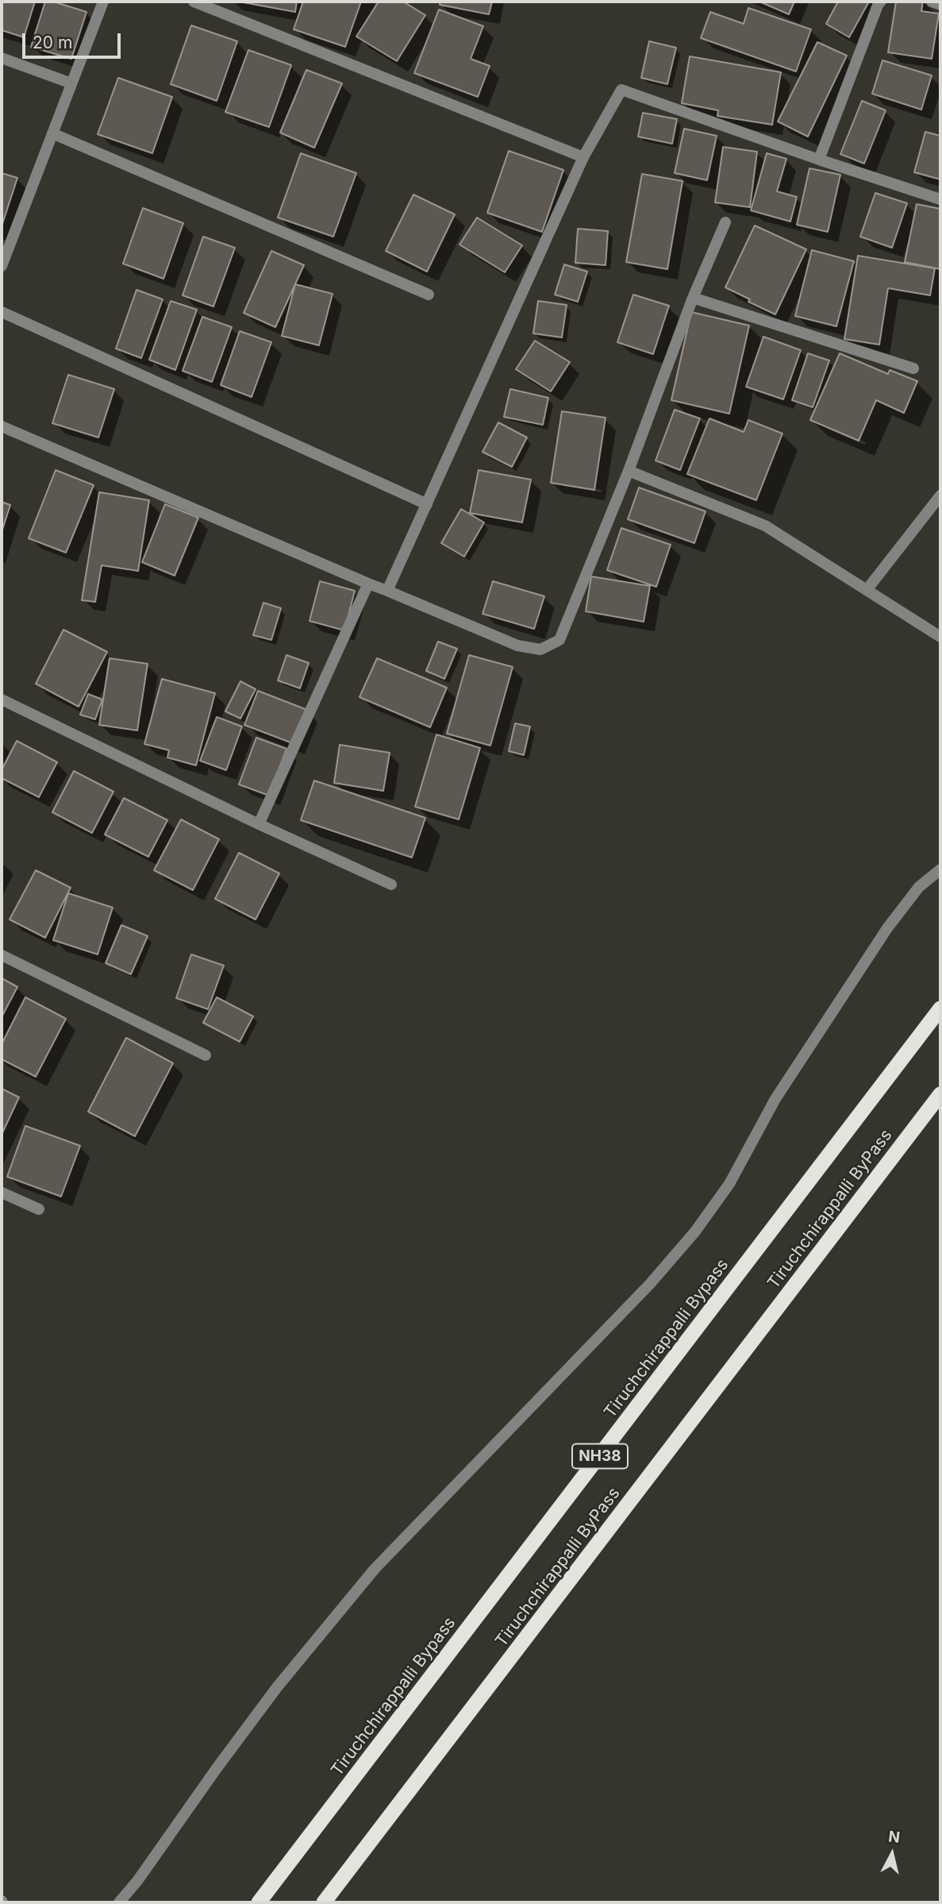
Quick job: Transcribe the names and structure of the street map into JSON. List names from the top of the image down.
{
  "streets": {
    "highway": ["Tiruchchirappalli ByPass", "Tiruchchirappalli Bypass", "NH38"]
  },
  "scale_bar": "20 m",
  "north": "top"
}
